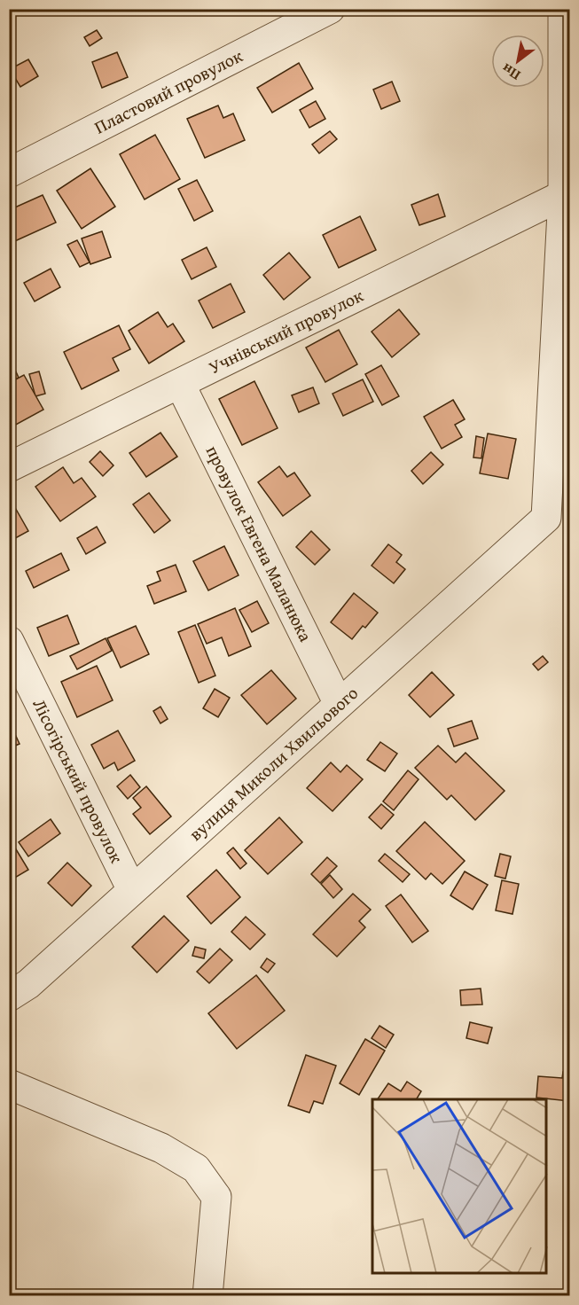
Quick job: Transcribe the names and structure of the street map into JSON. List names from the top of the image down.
{
  "streets": {
    "street": [
      "Пластовий провулок",
      "Учнівський провулок",
      "провулок Евгена Маланюка",
      "вулиця Миколи Хвильового",
      "Лісогірський провулок"
    ]
  },
  "crossings": [
    ["Учнівський провулок", "провулок Евгена Маланюка"],
    ["Учнівський провулок", "вулиця Миколи Хвильового"],
    ["провулок Евгена Маланюка", "вулиця Миколи Хвильового"],
    ["вулиця Миколи Хвильового", "Лісогірський провулок"]
  ],
  "north": "bottom left"
}
